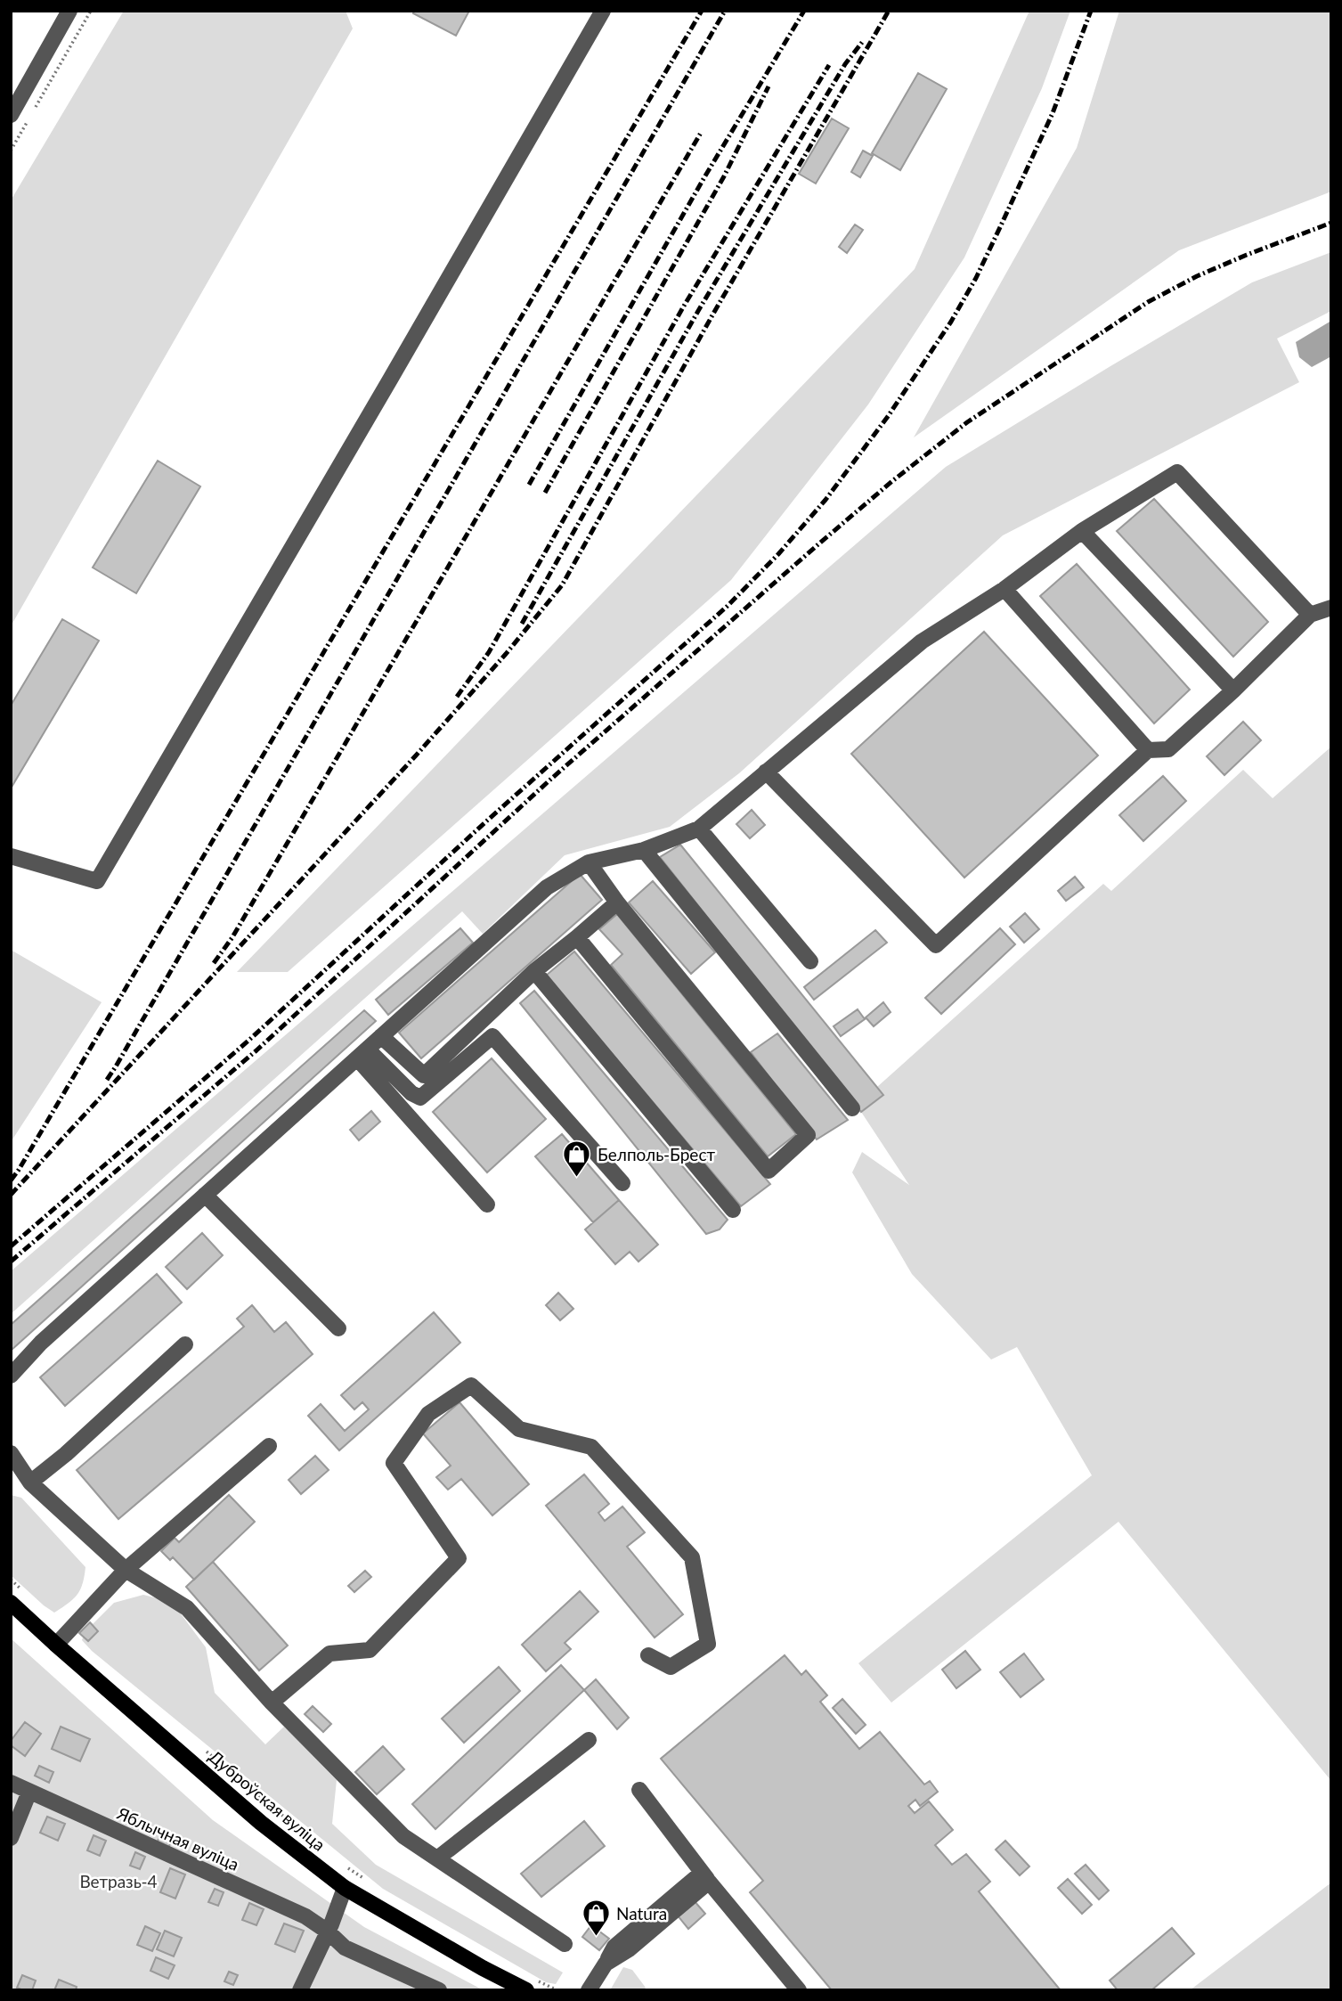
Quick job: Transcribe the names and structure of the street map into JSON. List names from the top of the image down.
{
  "streets": {
    "main road": ["Дуброўская вуліца"],
    "lane": ["Яблычная вуліца"]
  },
  "parks": ["Ветразь-4"],
  "places": {
    "shop": ["Белполь-Брест", "Natura"]
  }
}
